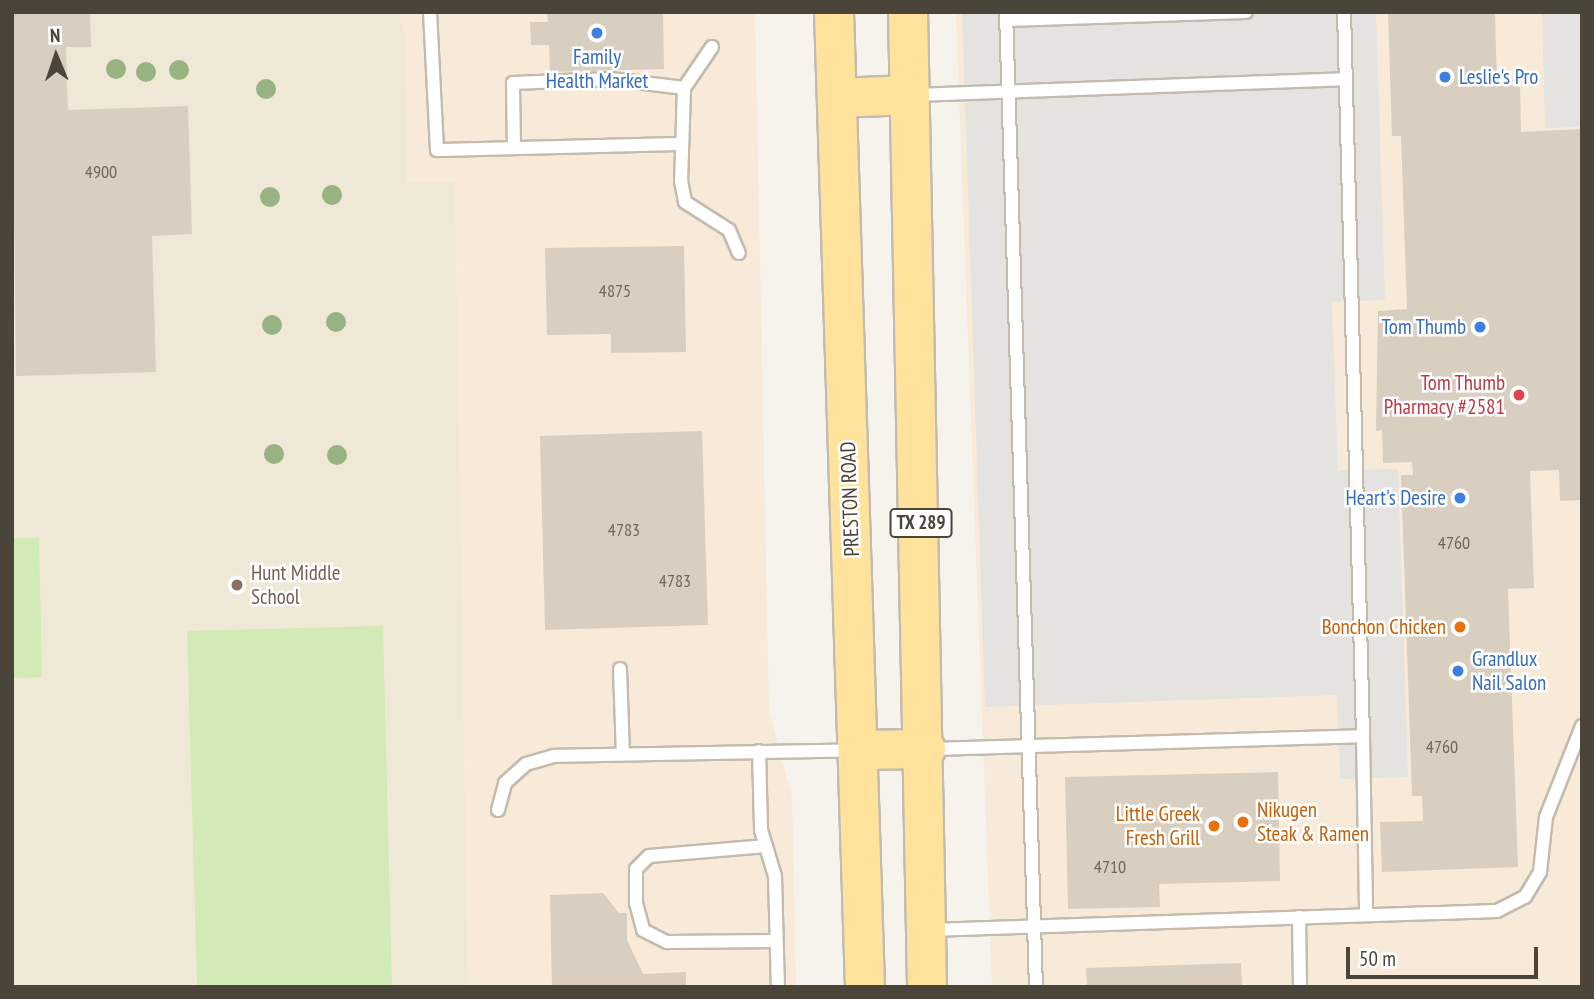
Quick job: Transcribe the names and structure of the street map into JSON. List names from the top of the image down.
{
  "streets": {
    "main road": ["PRESTON ROAD", "TX 289"]
  },
  "places": [
    "Family Health Market",
    "Leslie's Pro",
    "Tom Thumb",
    "Tom Thumb Pharmacy #2581",
    "Heart's Desire",
    "Hunt Middle School",
    "Bonchon Chicken",
    "Grandlux Nail Salon",
    "Nikugen Steak & Ramen",
    "Little Greek Fresh Grill"
  ],
  "house_numbers": [
    "4900",
    "4875",
    "4783",
    "4760",
    "4783",
    "4760",
    "4710"
  ],
  "scale_bar": "50 m",
  "north": "top"
}
